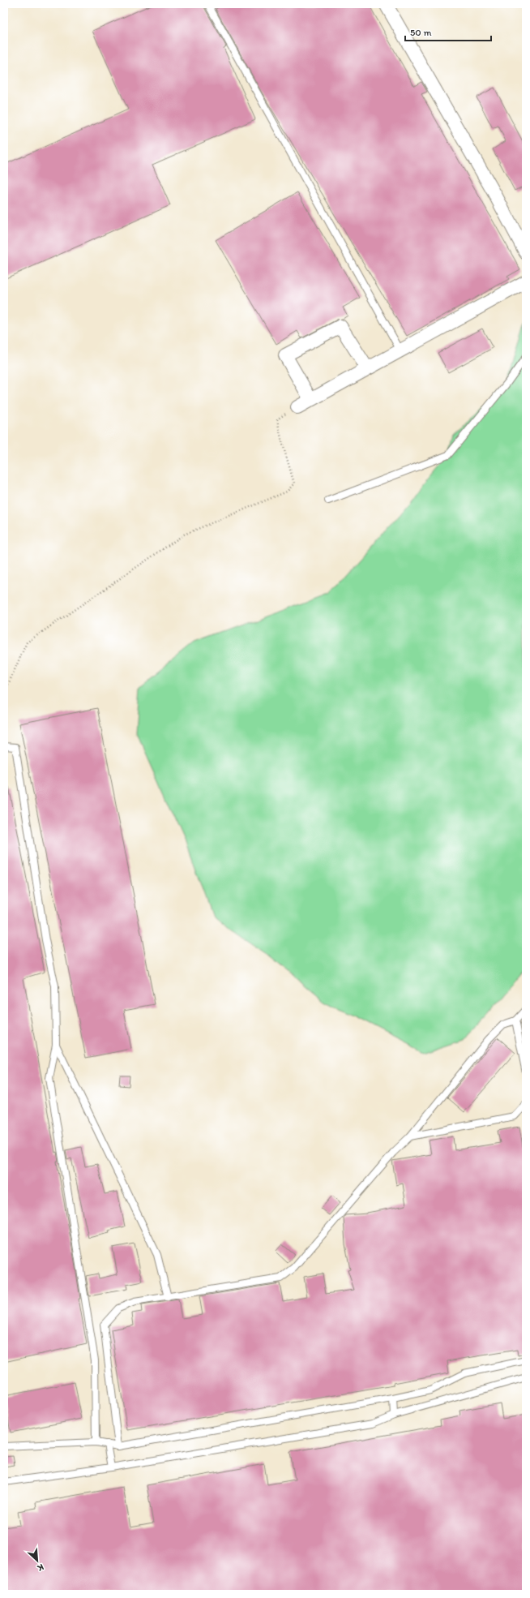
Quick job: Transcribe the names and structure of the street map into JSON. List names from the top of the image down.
{
  "scale_bar": "50 m",
  "north": "bottom right"
}
